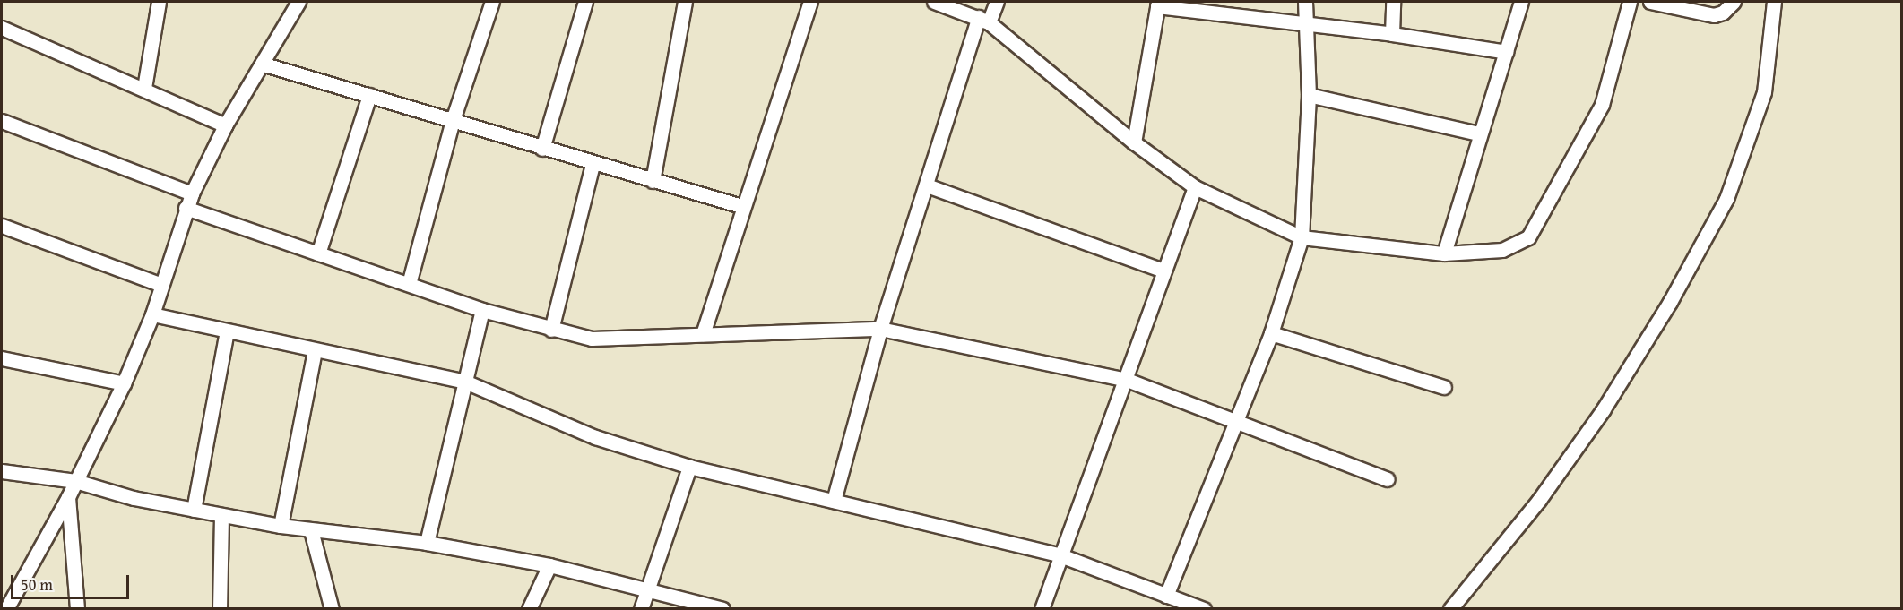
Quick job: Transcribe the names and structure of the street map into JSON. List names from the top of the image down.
{
  "scale_bar": "50 m"
}
